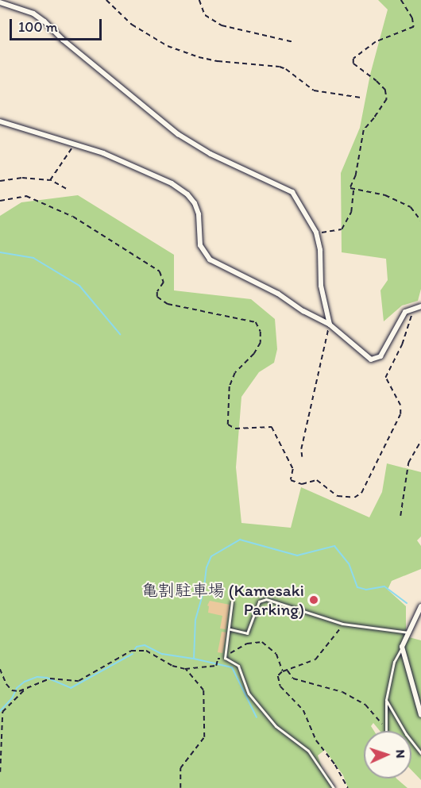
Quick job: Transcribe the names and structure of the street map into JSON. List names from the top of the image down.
{
  "places": ["亀割駐車場 (Kamesaki Parking)"],
  "scale_bar": "100 m",
  "north": "right"
}
